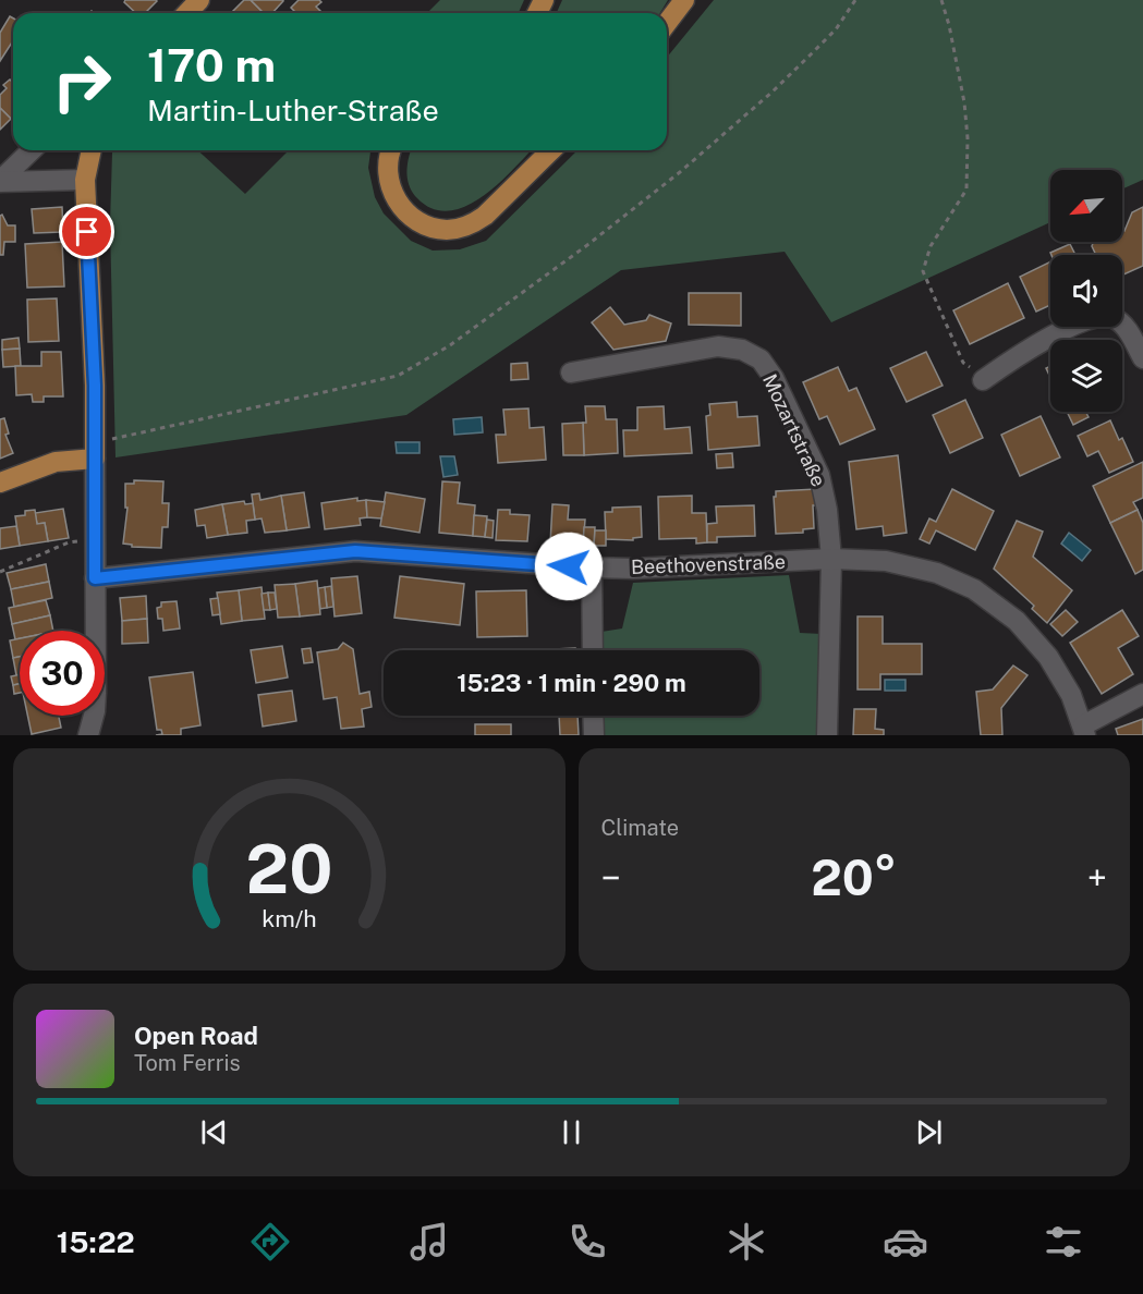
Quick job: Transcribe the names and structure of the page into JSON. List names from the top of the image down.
{
  "streets": {
    "street": ["Mozartstraße", "Beethovenstraße"]
  },
  "crossings": [
    ["Mozartstraße", "Beethovenstraße"]
  ],
  "north": "bottom left",
  "page": {
    "turn": ["170 m", "Martin-Luther-Straße"],
    "limit": "30",
    "trip": "15:23 · 1 min · 290 m",
    "tile": "Climate",
    "heat": ["−", "20°", "+"],
    "song": ["Open Road", "Tom Ferris"],
    "tabs": "15:22",
    "gauge": ["20", "km/h"]
  }
}
